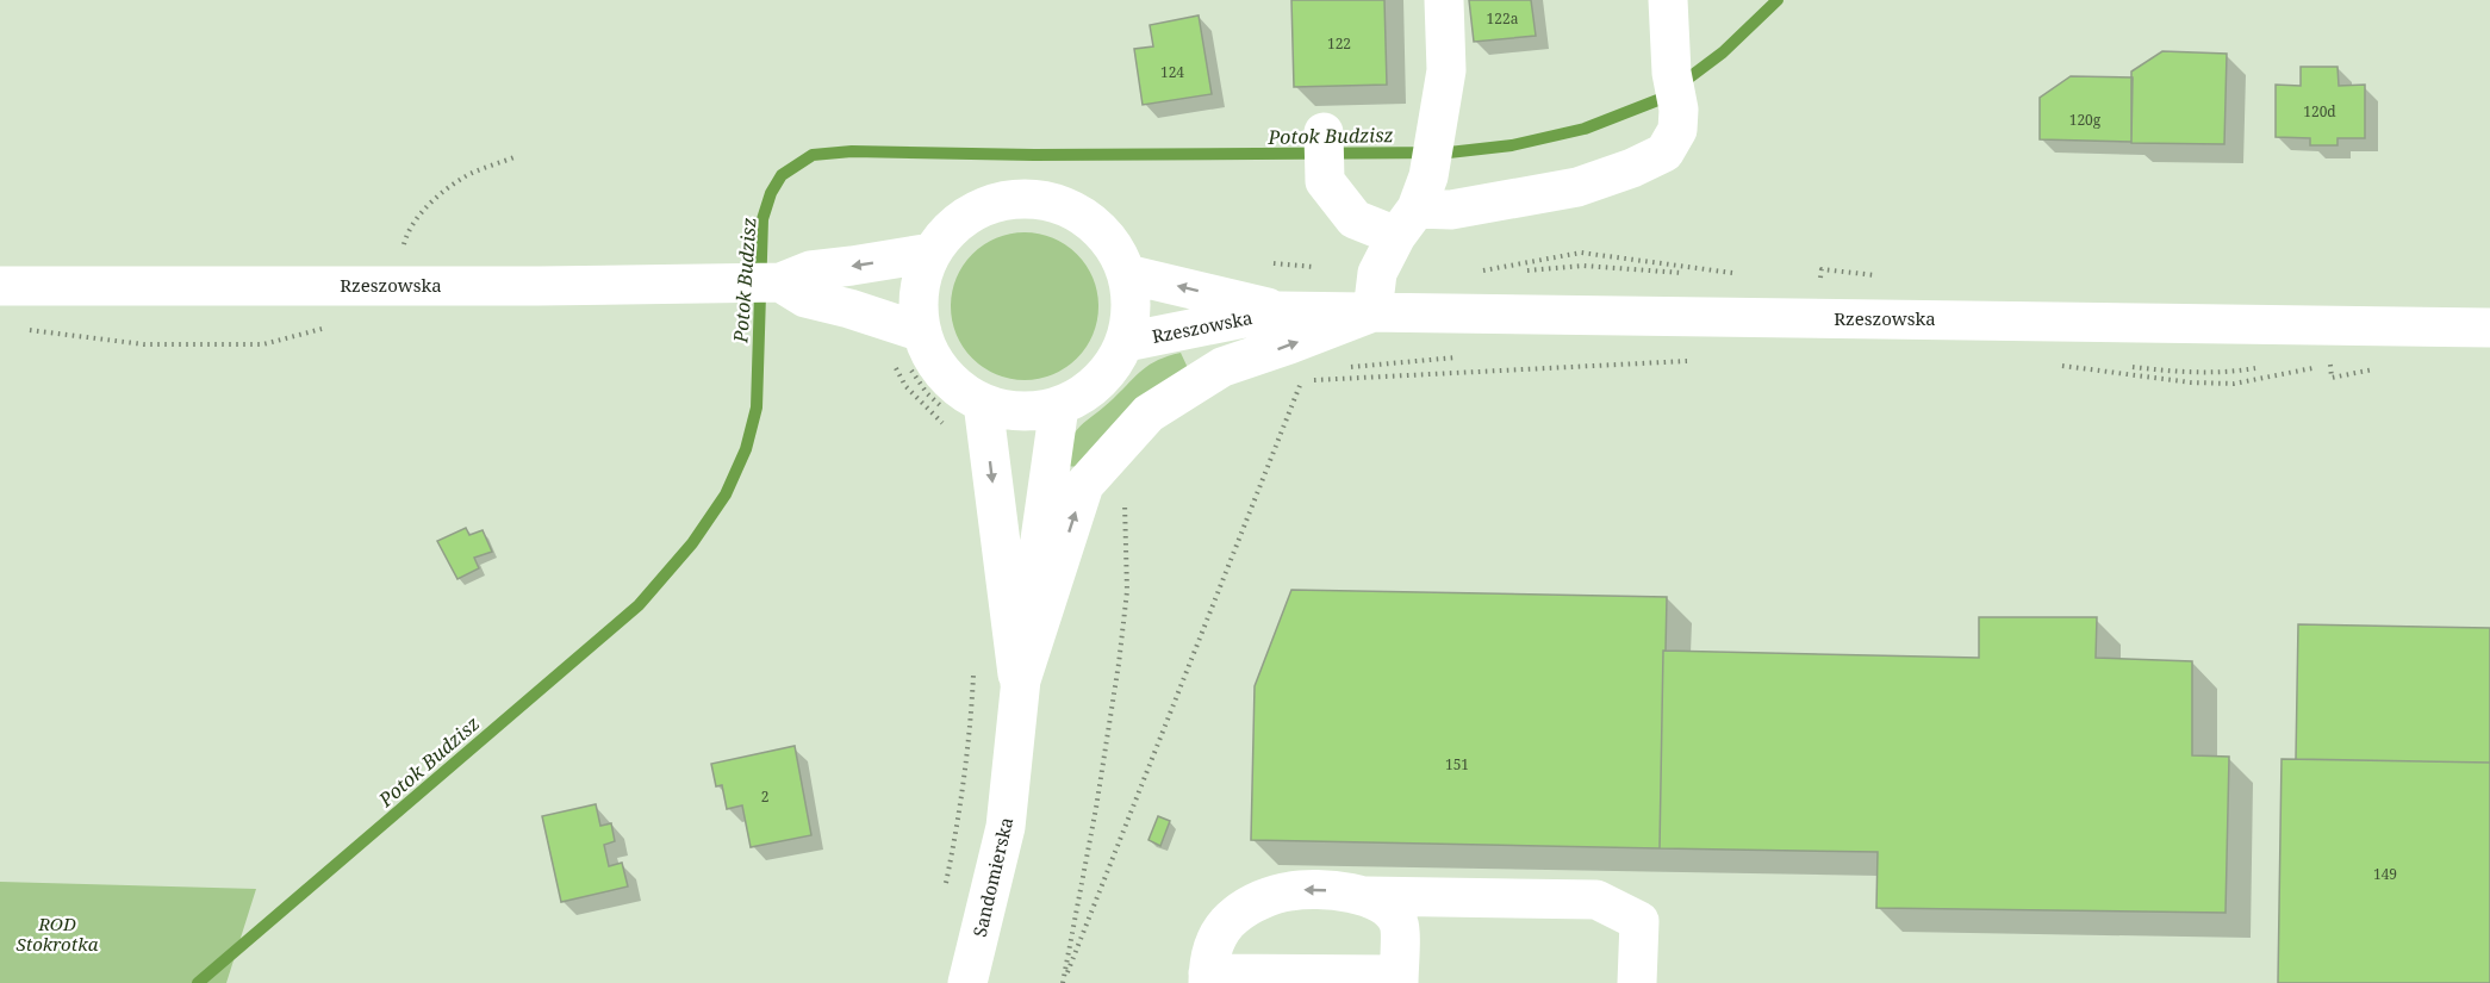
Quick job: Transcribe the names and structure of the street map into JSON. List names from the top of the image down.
{
  "streets": {
    "street": ["Rzeszowska", "Sandomierska"]
  },
  "water": ["Potok Budzisz"],
  "parks": ["ROD Stokrotka"],
  "house_numbers": [
    "122a",
    "122",
    "124",
    "120d",
    "120g",
    "151",
    "2",
    "149"
  ]
}
